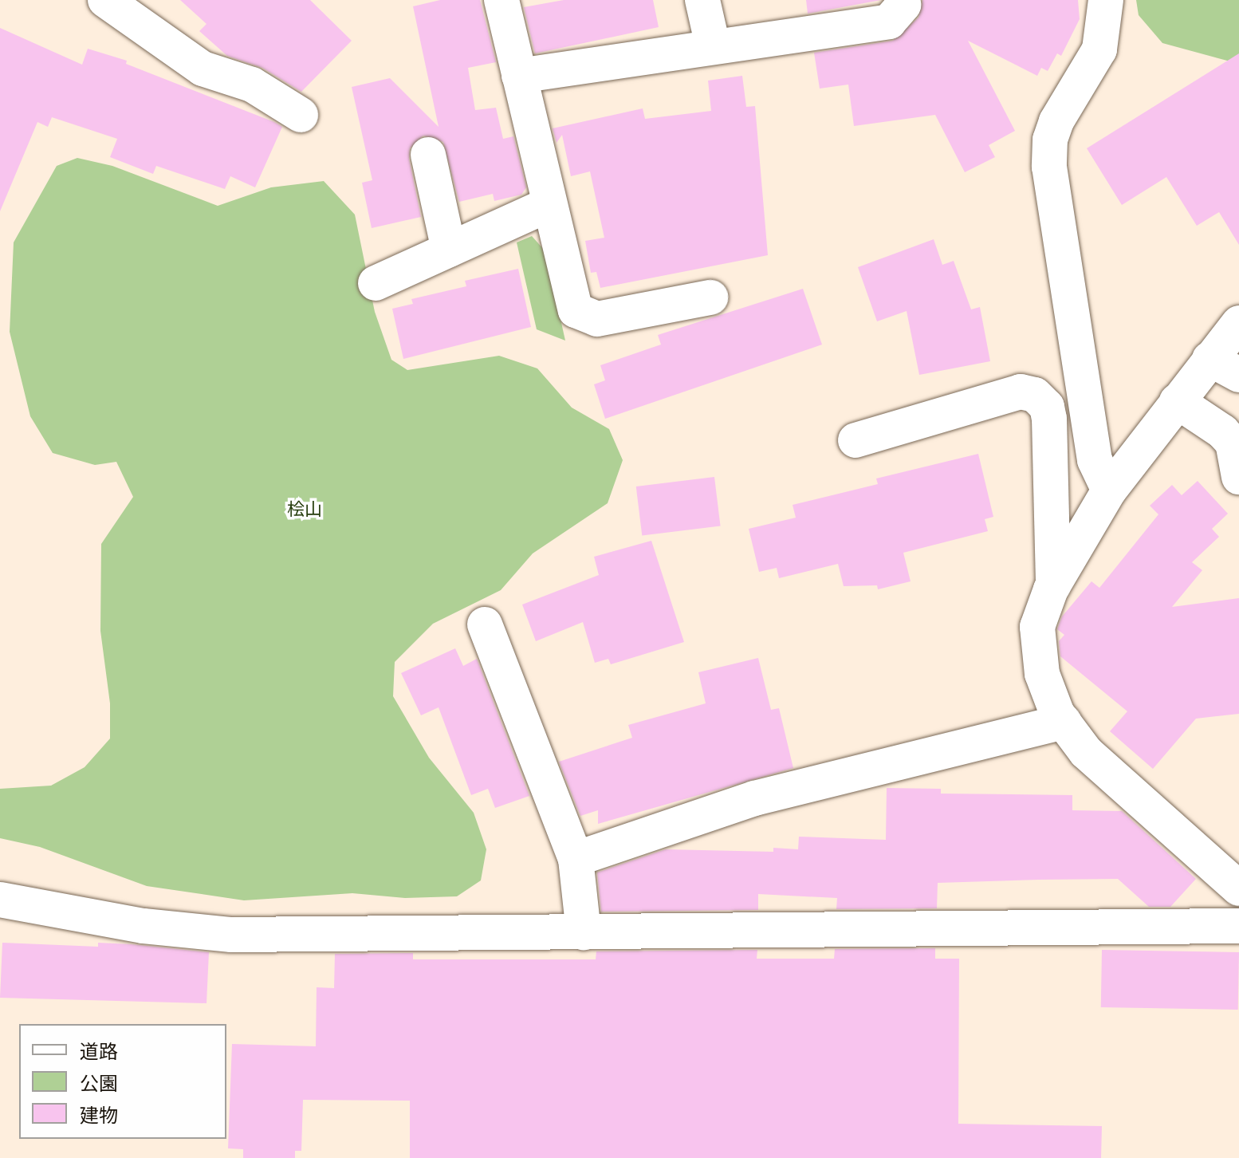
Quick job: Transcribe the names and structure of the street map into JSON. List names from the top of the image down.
{
  "parks": ["桧山"],
  "legend": ["道路", "公園", "建物"]
}
